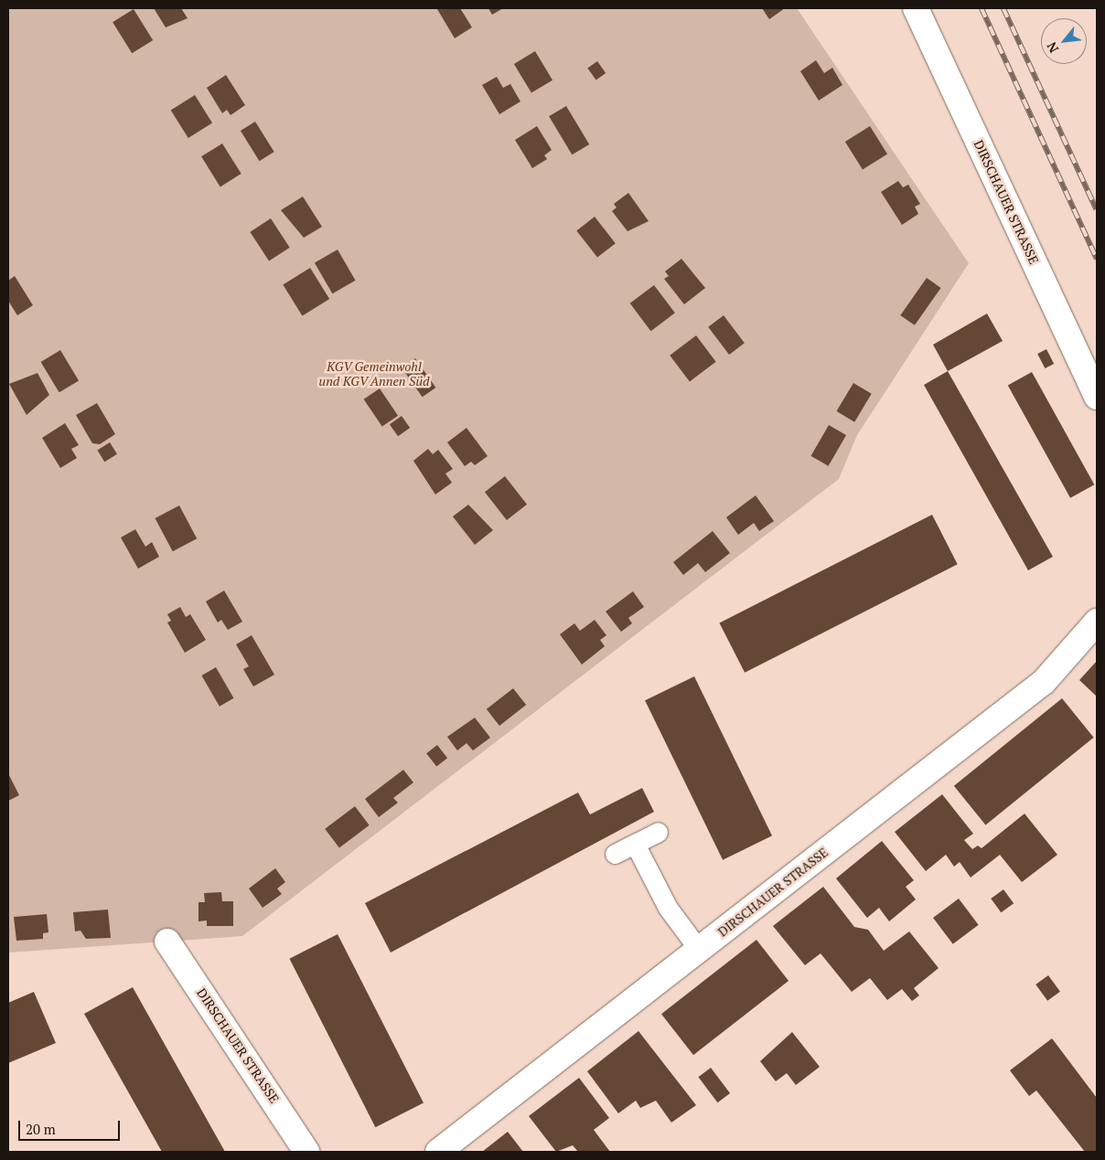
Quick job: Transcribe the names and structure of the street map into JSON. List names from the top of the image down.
{
  "streets": {
    "street": ["DIRSCHAUER STRASSE"]
  },
  "parks": ["KGV Gemeinwohl und KGV Annen Süd"],
  "scale_bar": "20 m",
  "north": "bottom left"
}
